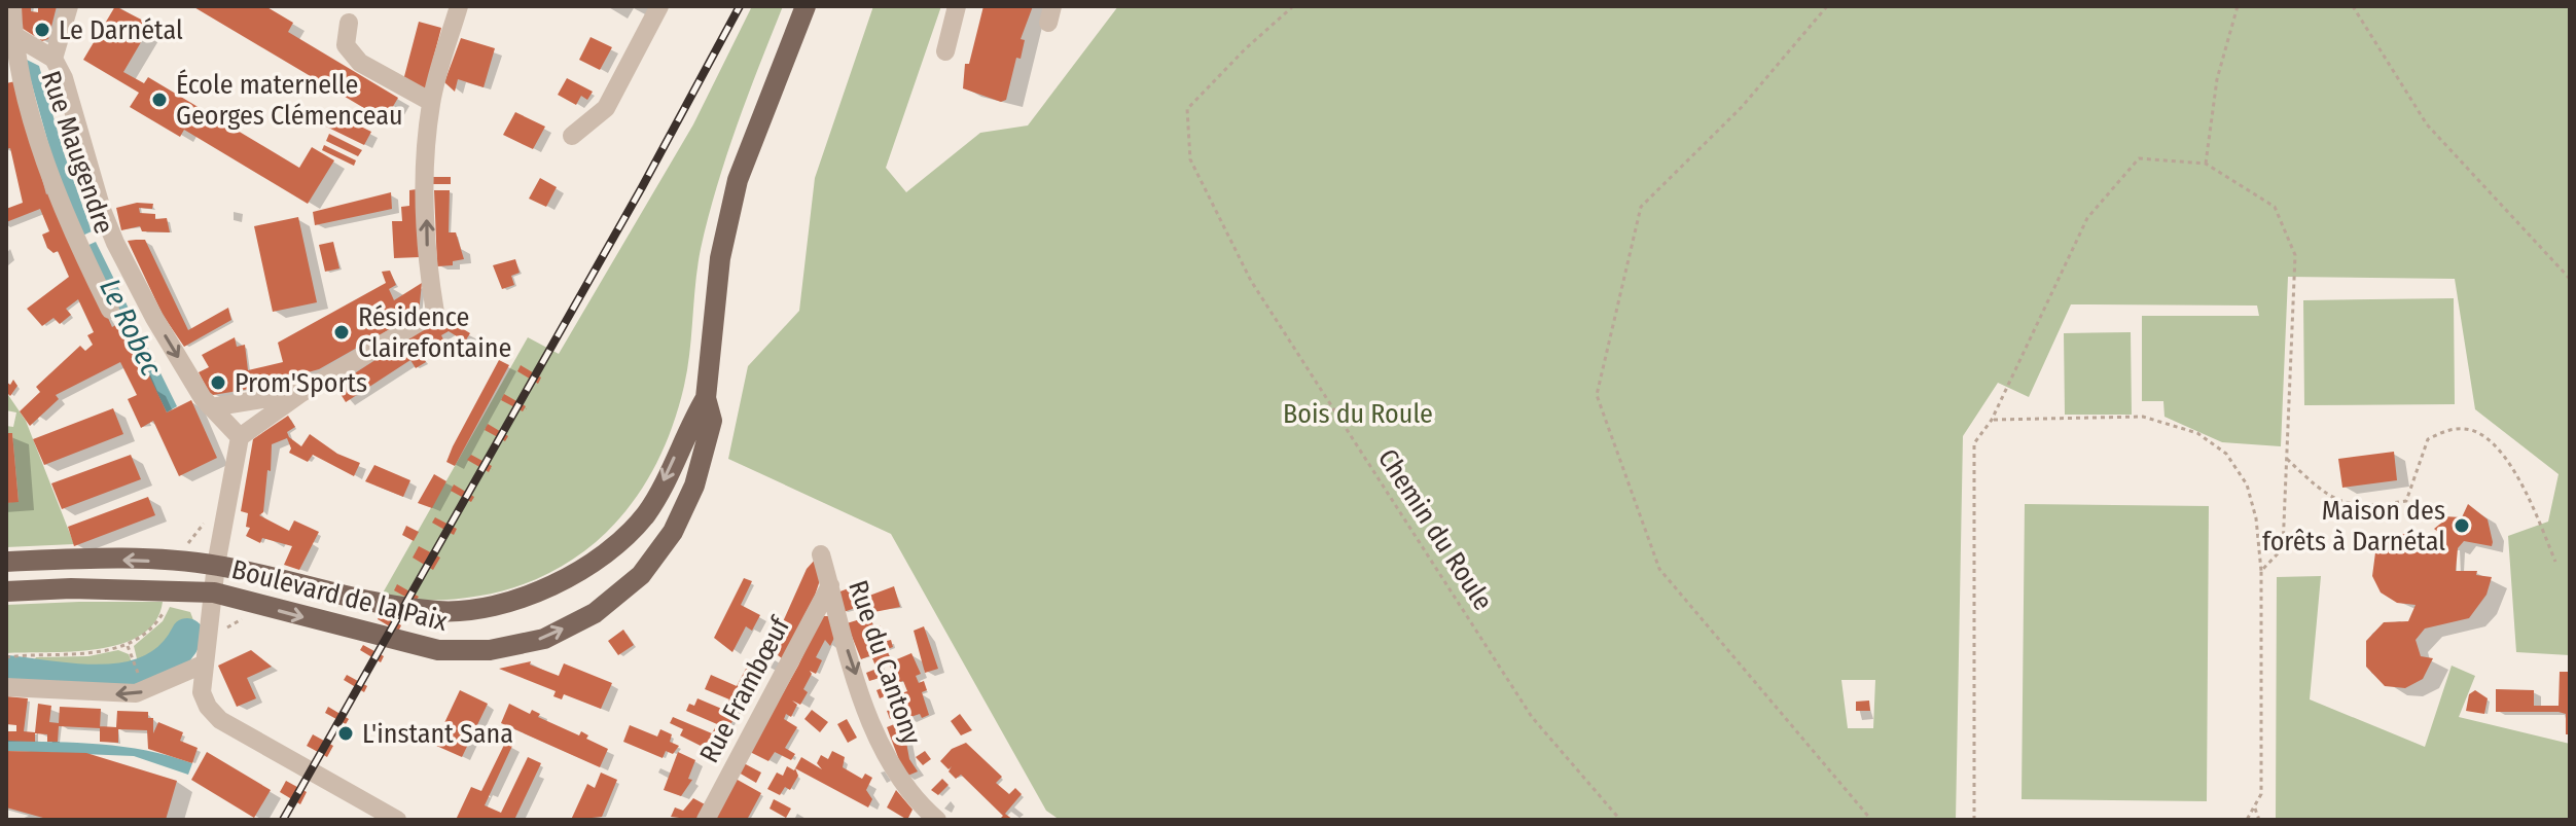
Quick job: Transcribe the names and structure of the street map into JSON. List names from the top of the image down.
{
  "streets": {
    "main road": ["Boulevard de la Paix"],
    "street": ["Rue Maugendre", "Rue du Cantony", "Rue Frambœuf"],
    "path": ["Chemin du Roule"]
  },
  "crossings": [
    ["Rue du Cantony", "Rue Frambœuf"]
  ],
  "one_way": ["Rue du Cantony"],
  "water": ["Le Robec"],
  "parks": ["Bois du Roule"],
  "places": [
    "Le Darnétal",
    "École maternelle Georges Clémenceau",
    "Résidence Clairefontaine",
    "Prom'Sports",
    "Maison des forêts à Darnétal",
    "L'instant Sana"
  ]
}
